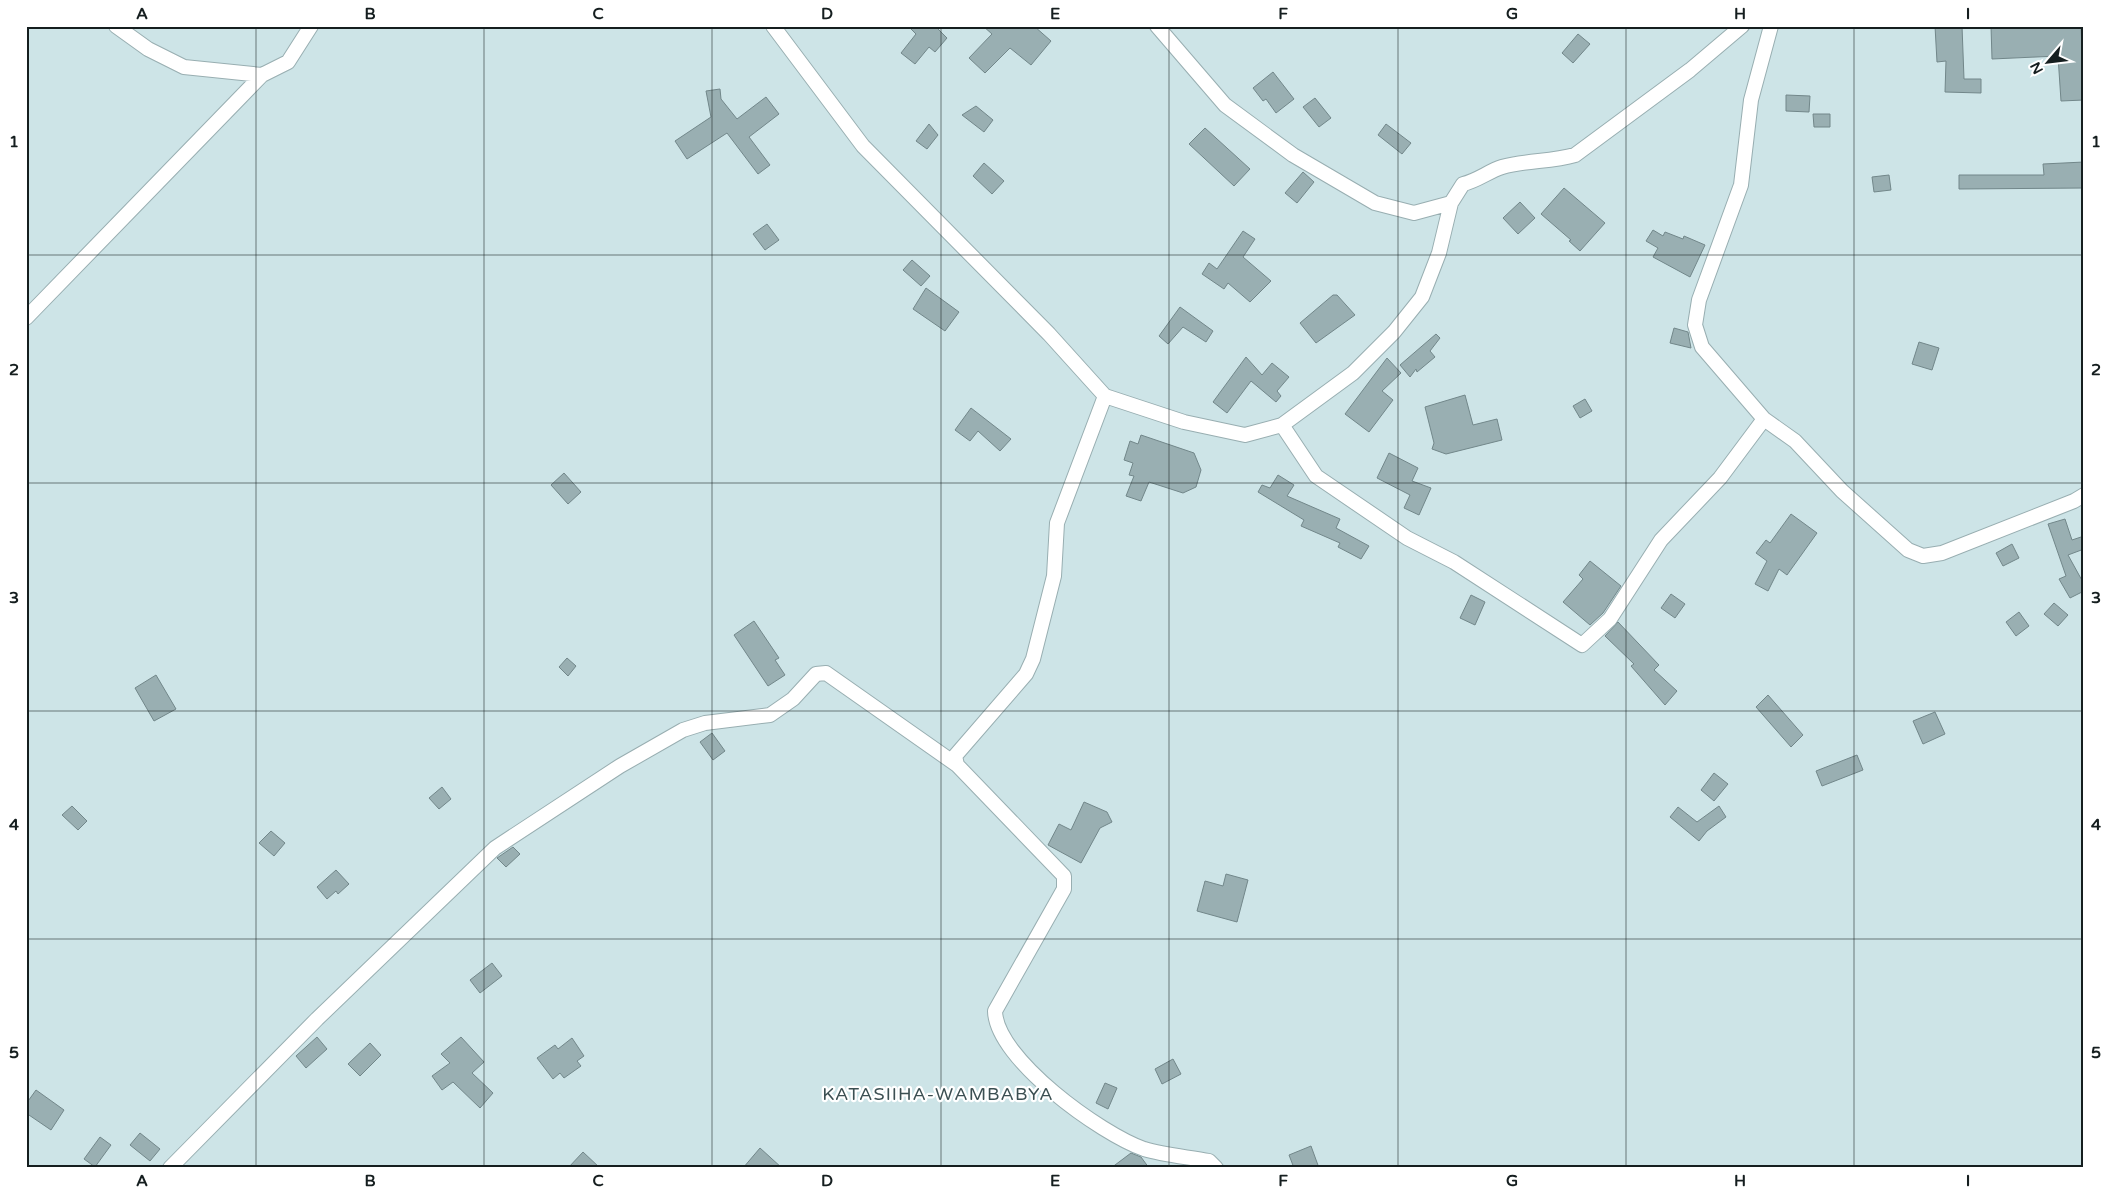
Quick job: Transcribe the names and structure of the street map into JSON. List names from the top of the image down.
{
  "districts": ["KATASIIHA-WAMBABYA"],
  "north": "bottom left",
  "grid": {
    "columns": [
      "A",
      "B",
      "C",
      "D",
      "E",
      "F",
      "G",
      "H",
      "I"
    ],
    "rows": [
      "1",
      "2",
      "3",
      "4",
      "5"
    ]
  }
}
